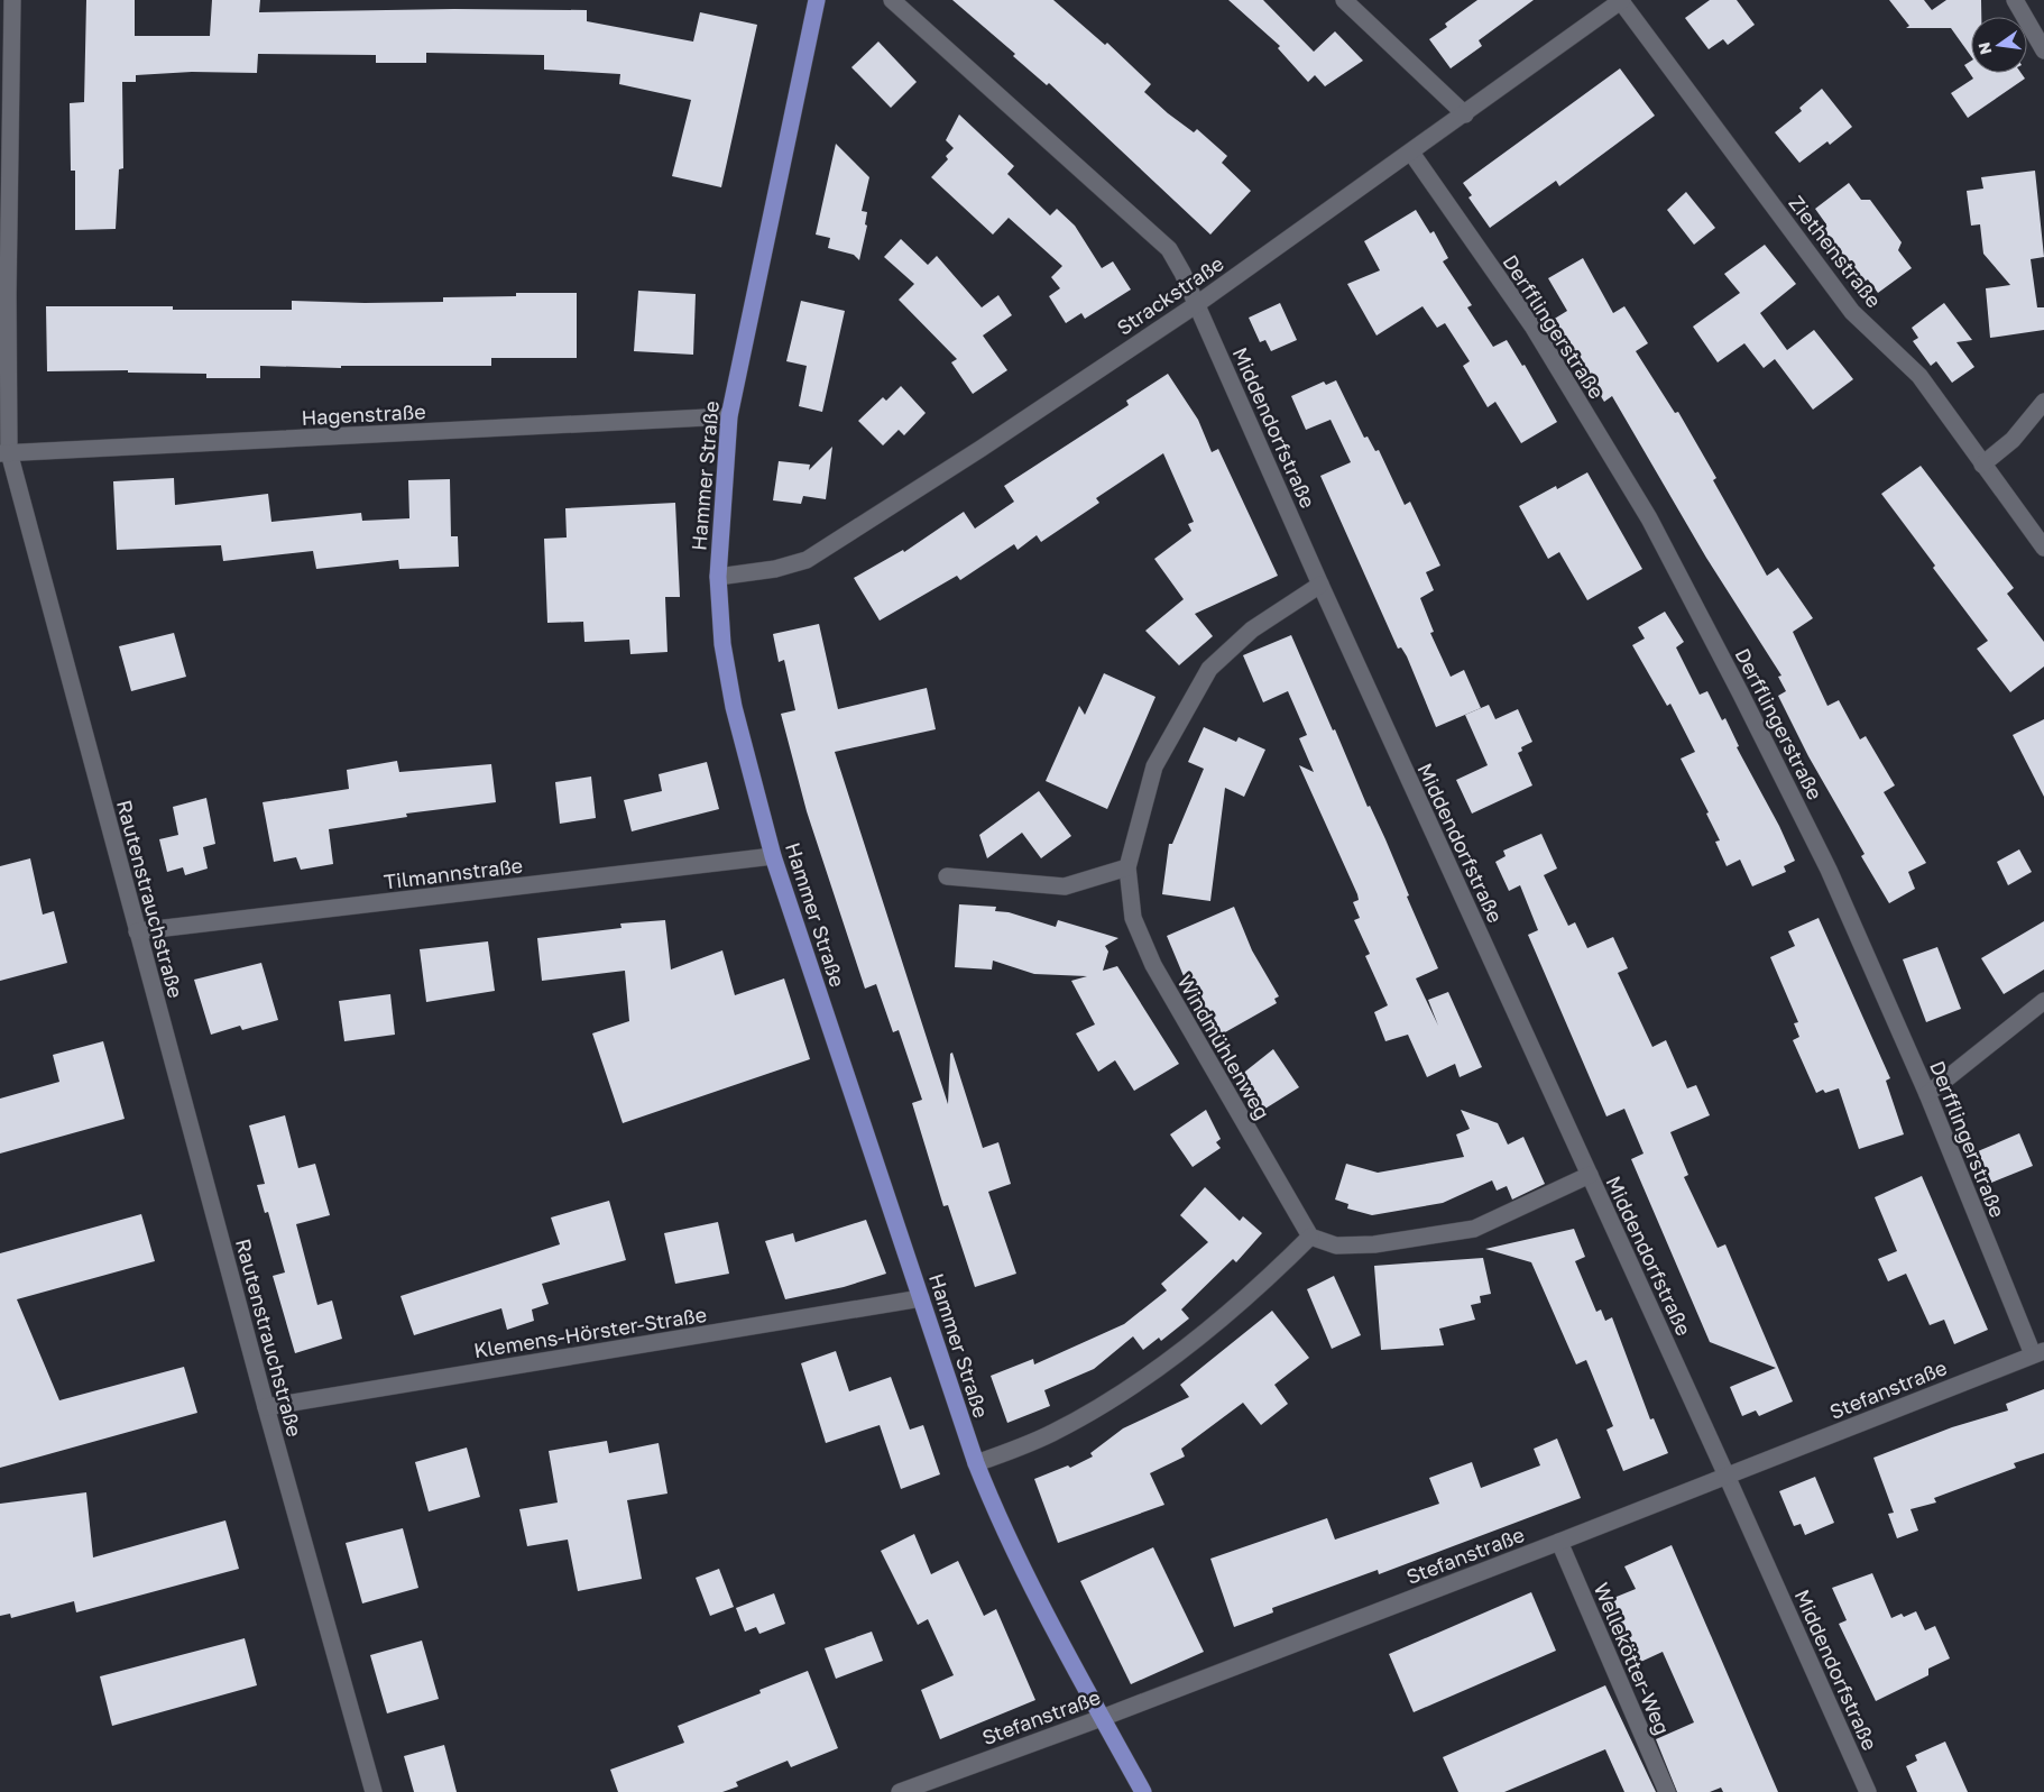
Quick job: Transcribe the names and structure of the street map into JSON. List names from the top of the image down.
{
  "streets": {
    "main road": ["Hammer Straße"],
    "street": [
      "Ziethenstraße",
      "Strackstraße",
      "Derfflingerstraße",
      "Hagenstraße",
      "Middendorfstraße",
      "Tilmannstraße",
      "Rautenstrauchstraße",
      "Windmühlenweg",
      "Klemens-Hörster-Straße",
      "Stefanstraße",
      "Wellekötter-Weg"
    ]
  },
  "crossings": [
    ["Ziethenstraße", "Strackstraße"],
    ["Strackstraße", "Derfflingerstraße"],
    ["Strackstraße", "Middendorfstraße"],
    ["Strackstraße", "Hammer Straße"],
    ["Derfflingerstraße", "Stefanstraße"],
    ["Hagenstraße", "Hammer Straße"],
    ["Hagenstraße", "Rautenstrauchstraße"],
    ["Middendorfstraße", "Windmühlenweg"],
    ["Middendorfstraße", "Stefanstraße"],
    ["Hammer Straße", "Tilmannstraße"],
    ["Hammer Straße", "Klemens-Hörster-Straße"],
    ["Hammer Straße", "Stefanstraße"],
    ["Tilmannstraße", "Rautenstrauchstraße"],
    ["Rautenstrauchstraße", "Klemens-Hörster-Straße"],
    ["Stefanstraße", "Wellekötter-Weg"]
  ],
  "north": "left"
}
